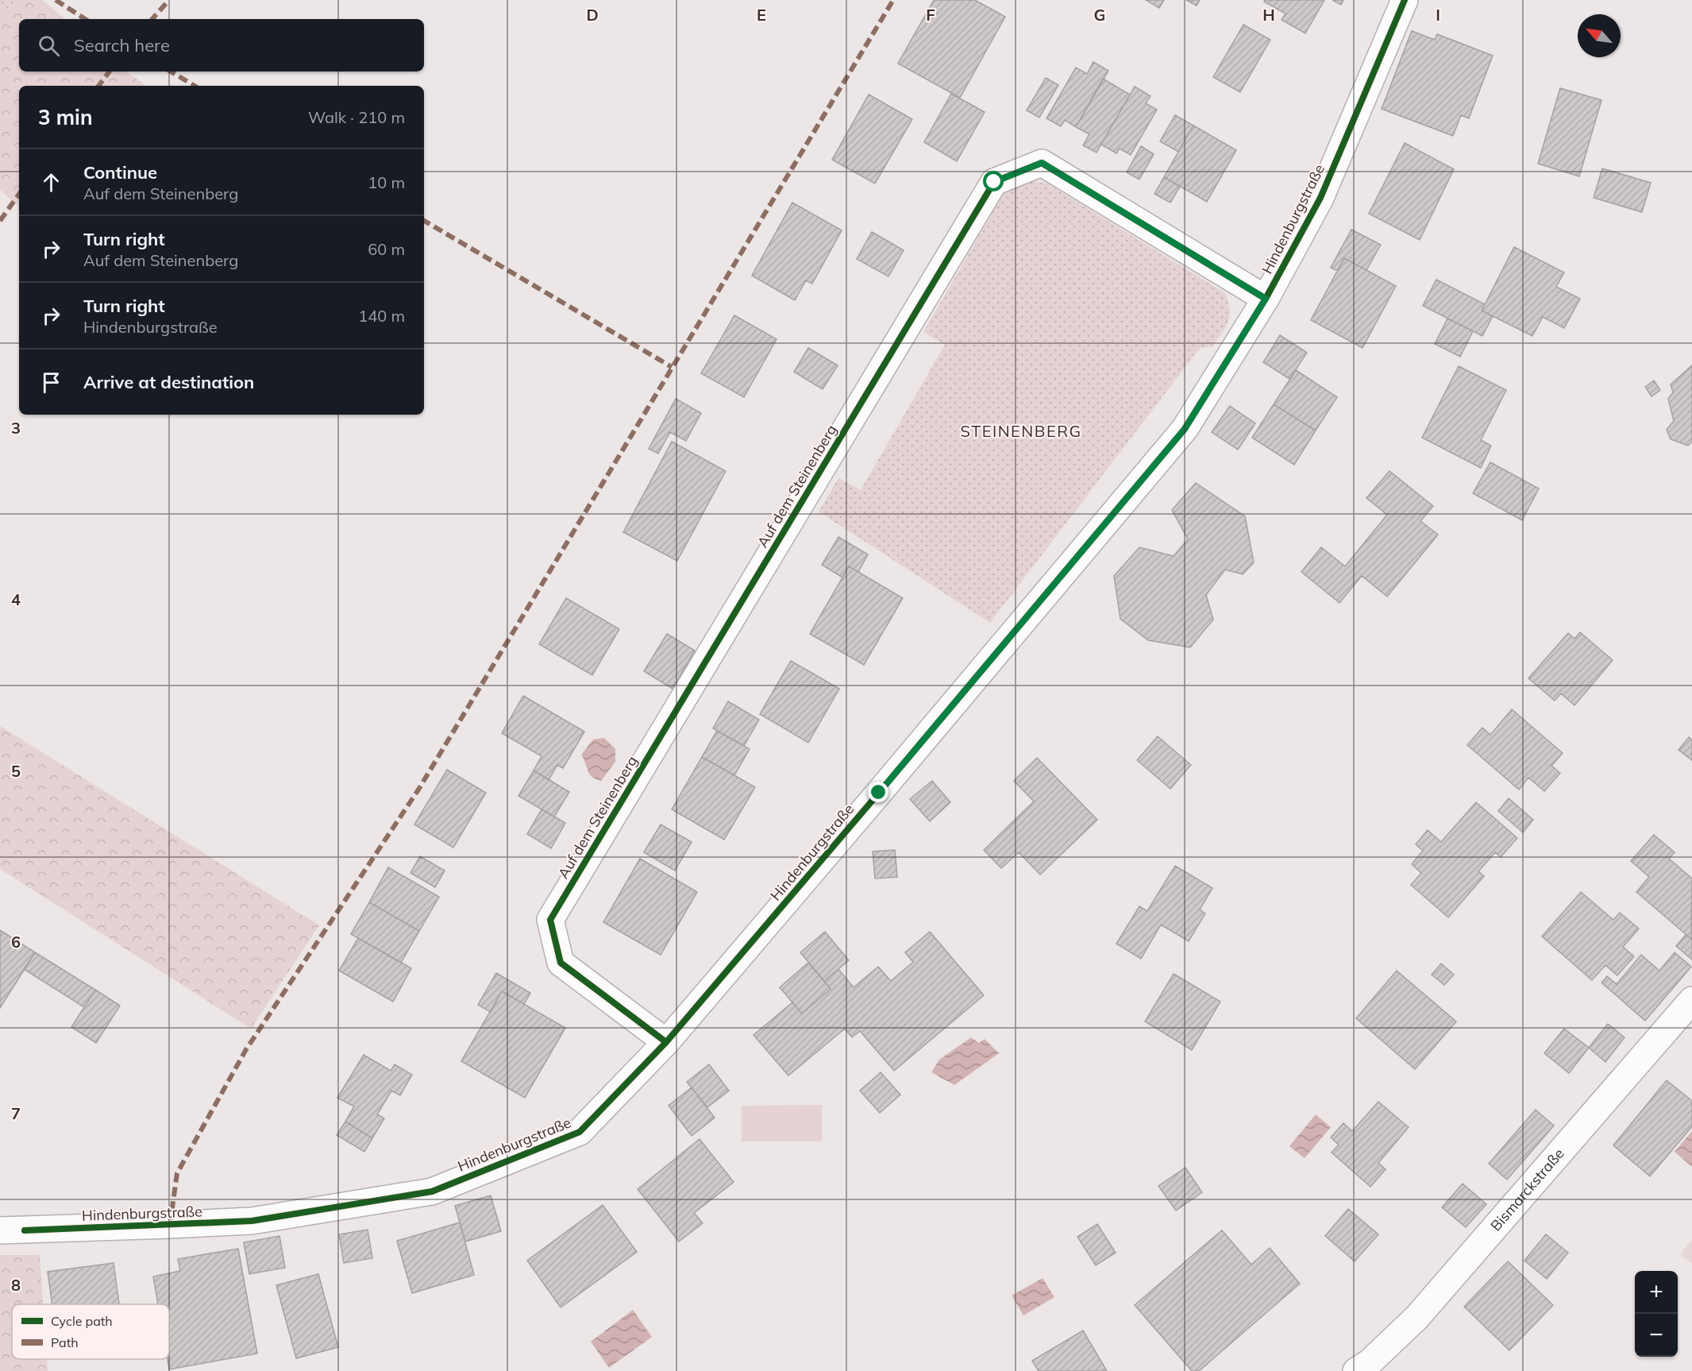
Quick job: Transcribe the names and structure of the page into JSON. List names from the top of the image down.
{
  "streets": {
    "street": ["Hindenburgstraße", "Auf dem Steinenberg", "Bismarckstraße"]
  },
  "crossings": [
    ["Hindenburgstraße", "Auf dem Steinenberg"]
  ],
  "districts": ["STEINENBERG"],
  "legend": ["Cycle path", "Path"],
  "north": "top left",
  "page": {
    "search": "Search here",
    "heading": ["3 min", "Walk · 210 m"],
    "list": [
      ["Continue", "Auf dem Steinenberg", "10 m"],
      ["Turn right", "Auf dem Steinenberg", "60 m"],
      ["Turn right", "Hindenburgstraße", "140 m"],
      "Arrive at destination"
    ],
    "map_buttons": ["+", "−"]
  },
  "grid": {
    "columns": [
      "D",
      "E",
      "F",
      "G",
      "H",
      "I"
    ],
    "rows": [
      "3",
      "4",
      "5",
      "6",
      "7",
      "8"
    ]
  }
}
